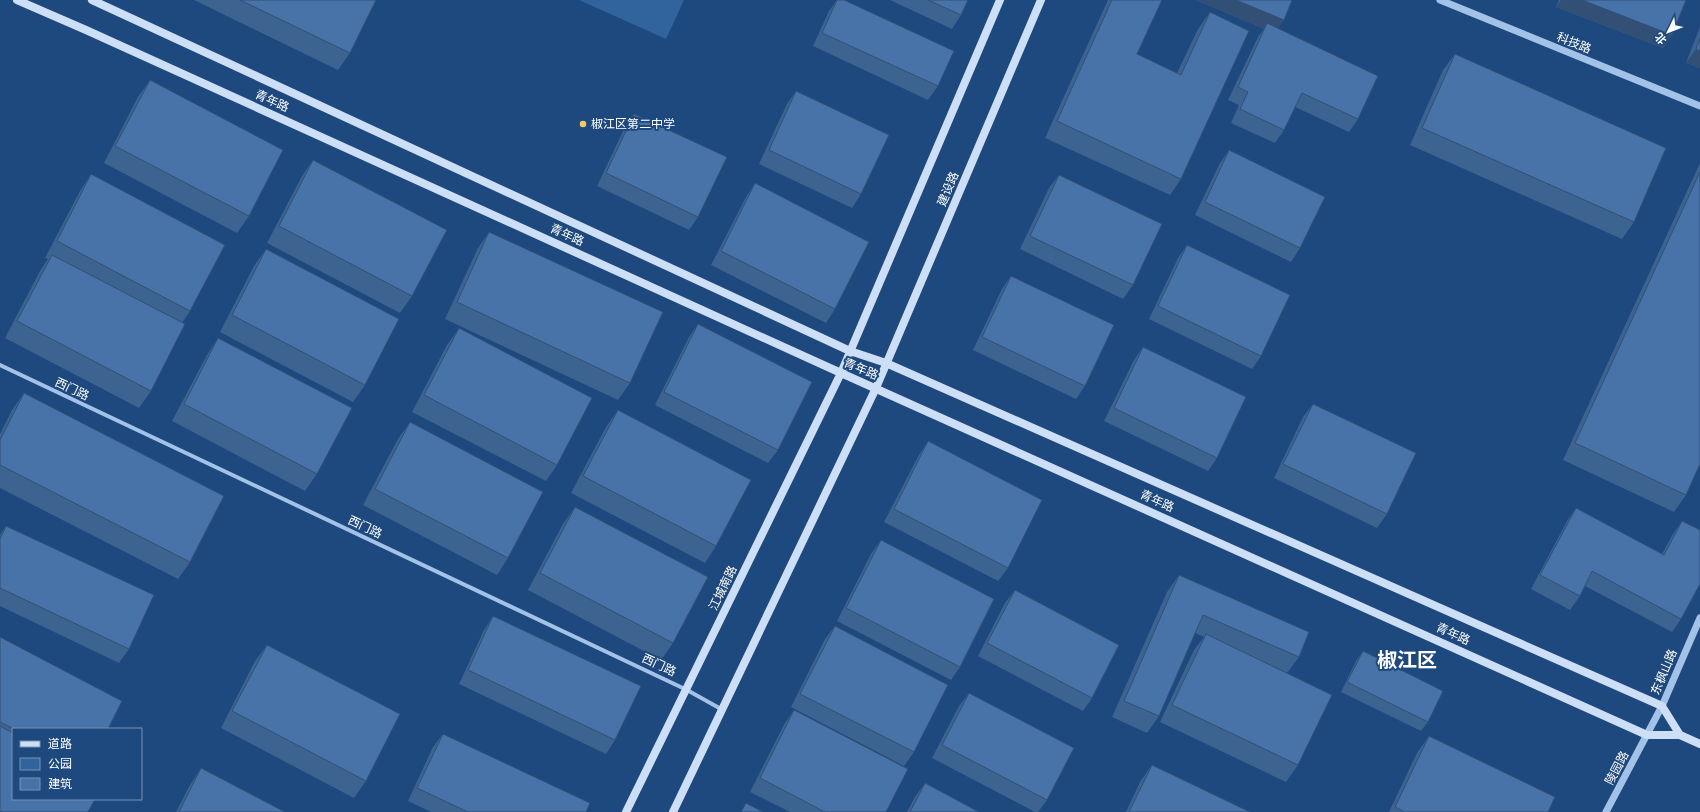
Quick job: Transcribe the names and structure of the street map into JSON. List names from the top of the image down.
{
  "streets": {
    "main road": ["青年路", "建设路", "江城南路"],
    "street": [
      "科技路",
      "西门路",
      "东枫山路",
      "陵园路"
    ]
  },
  "crossings": [
    ["青年路", "建设路"],
    ["青年路", "江城南路"],
    ["青年路", "东枫山路"],
    ["青年路", "陵园路"],
    ["西门路", "江城南路"],
    ["东枫山路", "陵园路"]
  ],
  "districts": ["椒江区"],
  "places": ["椒江区第二中学"],
  "legend": ["道路", "公园", "建筑"],
  "north": "bottom left"
}
